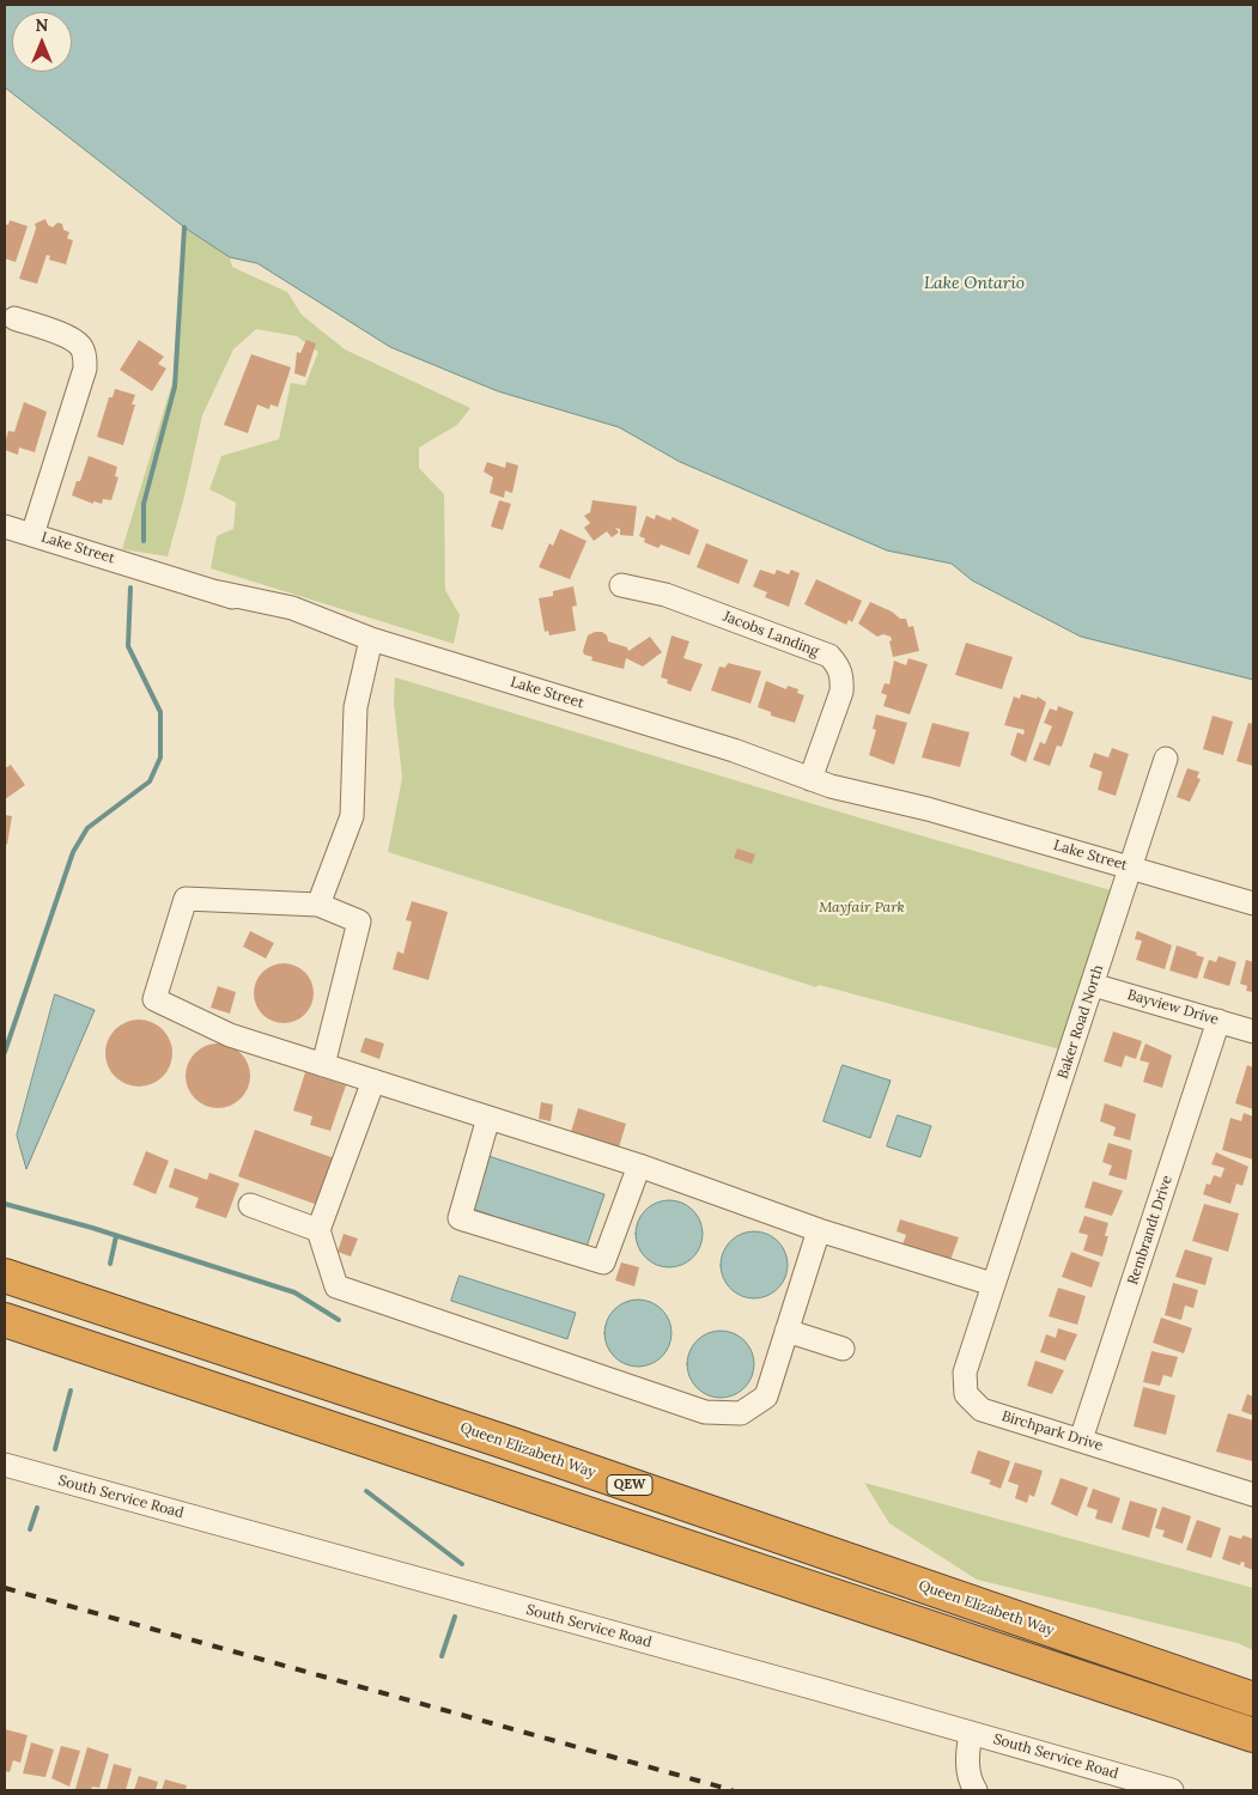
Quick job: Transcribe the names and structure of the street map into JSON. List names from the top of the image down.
{
  "streets": {
    "highway": ["Queen Elizabeth Way", "QEW"],
    "street": [
      "Lake Street",
      "Jacobs Landing",
      "Bayview Drive",
      "Baker Road North",
      "Rembrandt Drive",
      "Birchpark Drive",
      "South Service Road"
    ]
  },
  "crossings": [
    ["Lake Street", "Jacobs Landing"],
    ["Lake Street", "Baker Road North"],
    ["Bayview Drive", "Baker Road North"],
    ["Bayview Drive", "Rembrandt Drive"],
    ["Baker Road North", "Birchpark Drive"],
    ["Rembrandt Drive", "Birchpark Drive"]
  ],
  "water": ["Lake Ontario"],
  "parks": ["Mayfair Park"],
  "north": "top"
}
